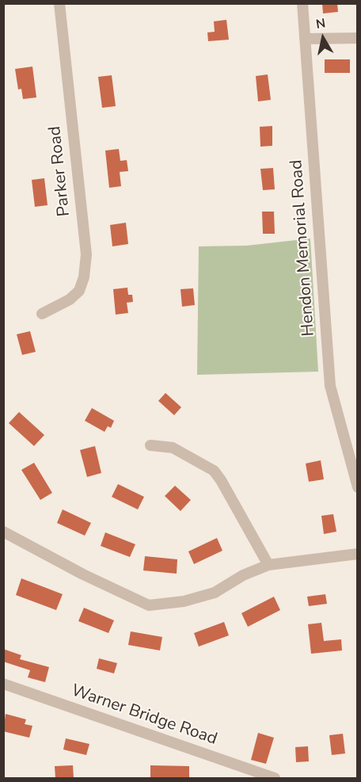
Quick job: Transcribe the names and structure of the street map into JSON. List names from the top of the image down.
{
  "streets": {
    "street": ["Parker Road", "Hendon Memorial Road", "Warner Bridge Road"]
  },
  "north": "top"
}
